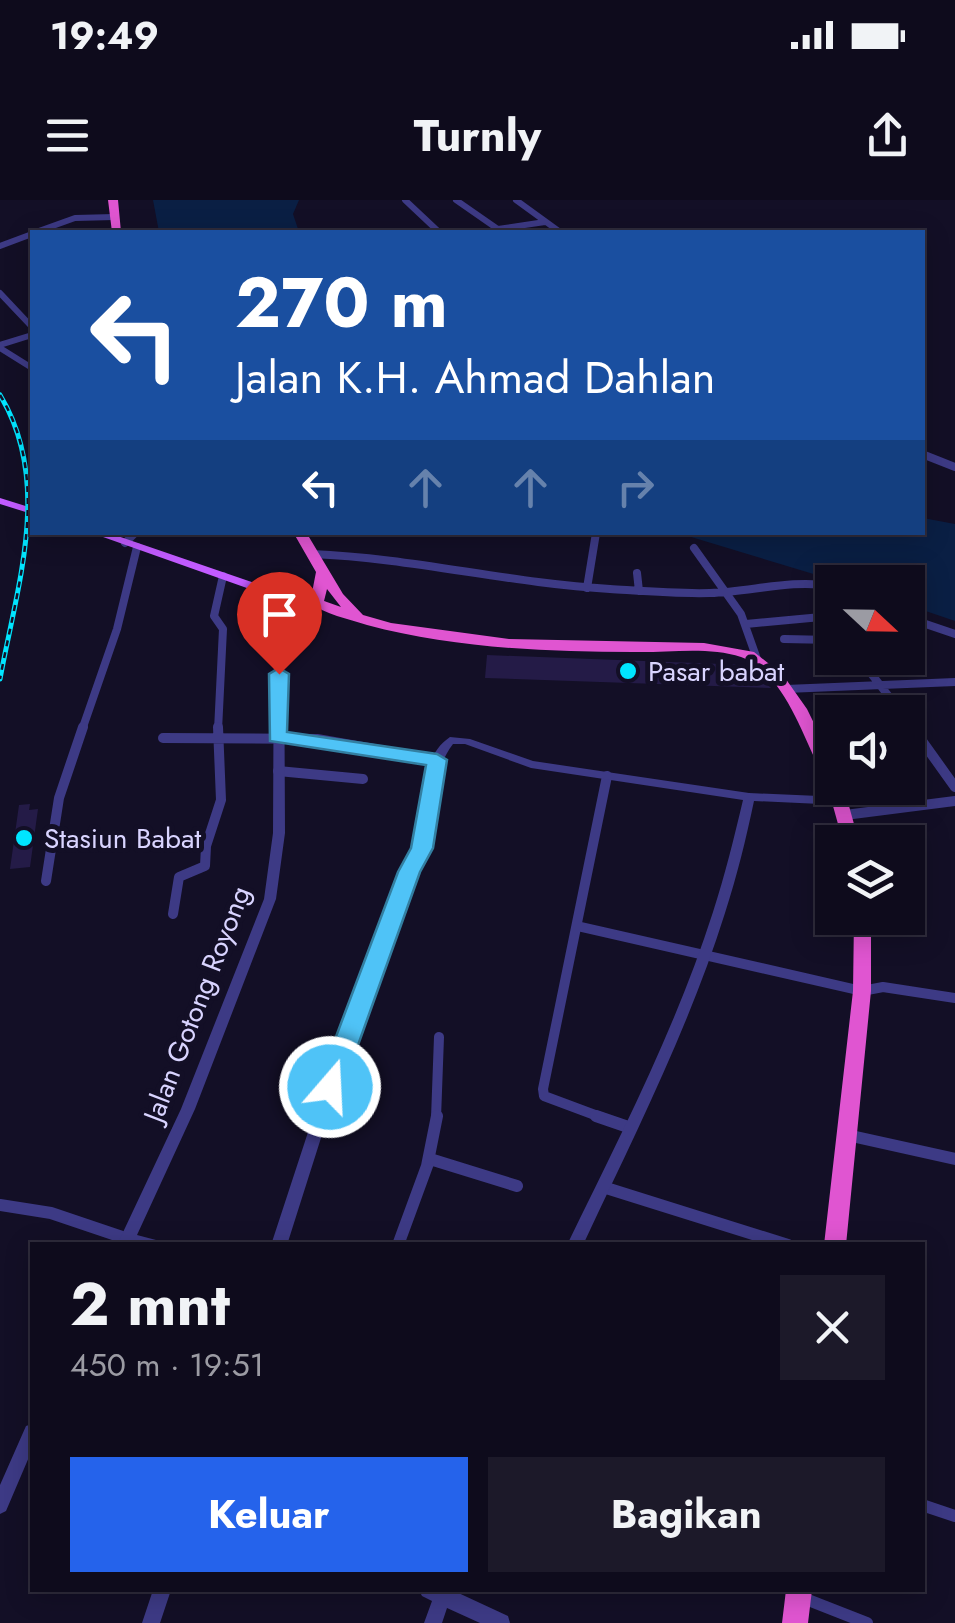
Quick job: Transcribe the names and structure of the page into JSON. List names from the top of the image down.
{
  "streets": {
    "street": ["Jalan Gotong Royong"]
  },
  "places": ["Pasar babat", "Stasiun Babat"],
  "north": "right",
  "page": {
    "status": "19:49",
    "header": "Turnly",
    "turn": ["270 m", "Jalan K.H. Ahmad Dahlan"],
    "heading": ["2 mnt", "450 m · 19:51"],
    "buttons": ["Keluar", "Bagikan"]
  }
}
